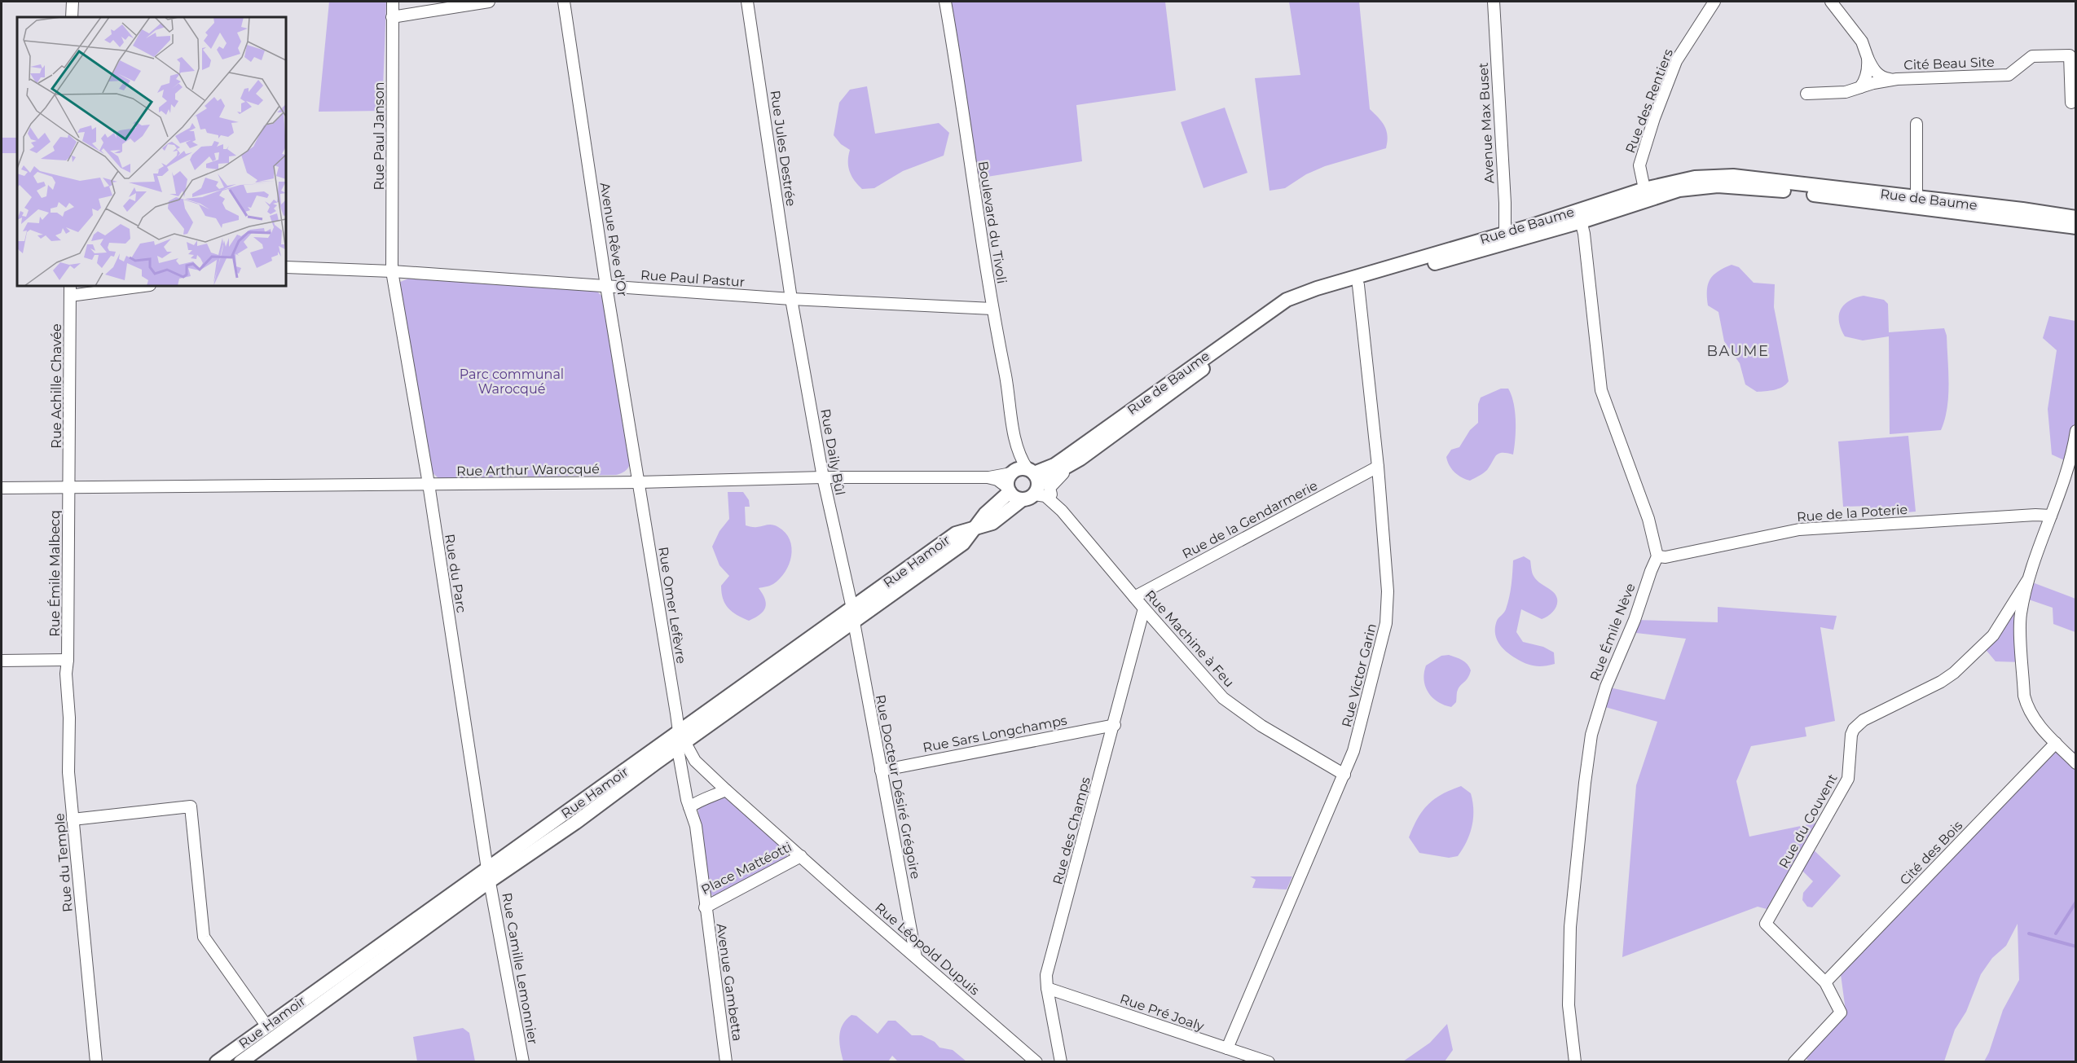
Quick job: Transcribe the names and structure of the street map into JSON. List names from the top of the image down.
{
  "streets": {
    "main road": ["Rue de Baume", "Rue Hamoir"],
    "street": [
      "Cité Beau Site",
      "Rue des Rentiers",
      "Avenue Max Buset",
      "Rue Paul Janson",
      "Rue Jules Destrée",
      "Boulevard du Tivoli",
      "Avenue Rêve d'Or",
      "Rue Paul Pastur",
      "Rue Achille Chavée",
      "Rue Daily Bûl",
      "Rue Arthur Warocqué",
      "Rue de la Poterie",
      "Rue de la Gendarmerie",
      "Rue Émile Malbecq",
      "Rue du Parc",
      "Rue Omer Lefèvre",
      "Rue Émile Nève",
      "Rue Machine à Feu",
      "Rue Victor Garin",
      "Rue Sars Longchamps",
      "Rue Docteur Désiré Grégoire",
      "Rue du Couvent",
      "Rue des Champs",
      "Cité des Bois",
      "Rue du Temple",
      "Place Mattéotti",
      "Rue Léopold Dupuis",
      "Rue Camille Lemonnier",
      "Avenue Gambetta",
      "Rue Pré Joaly"
    ]
  },
  "crossings": [
    ["Rue des Rentiers", "Rue de Baume"],
    ["Avenue Max Buset", "Rue de Baume"],
    ["Rue Paul Janson", "Rue Paul Pastur"],
    ["Rue Paul Janson", "Rue du Parc"],
    ["Rue Jules Destrée", "Rue Paul Pastur"],
    ["Rue Jules Destrée", "Rue Daily Bûl"],
    ["Rue de Baume", "Boulevard du Tivoli"],
    ["Rue de Baume", "Rue Arthur Warocqué"],
    ["Rue de Baume", "Rue Hamoir"],
    ["Rue de Baume", "Rue Machine à Feu"],
    ["Rue de Baume", "Rue Victor Garin"],
    ["Boulevard du Tivoli", "Rue Paul Pastur"],
    ["Boulevard du Tivoli", "Rue Arthur Warocqué"],
    ["Boulevard du Tivoli", "Rue Hamoir"],
    ["Boulevard du Tivoli", "Rue Machine à Feu"],
    ["Avenue Rêve d'Or", "Rue Paul Pastur"],
    ["Avenue Rêve d'Or", "Rue Arthur Warocqué"],
    ["Avenue Rêve d'Or", "Rue Omer Lefèvre"],
    ["Rue Paul Pastur", "Rue Daily Bûl"],
    ["Rue Paul Pastur", "Rue du Parc"],
    ["Rue Achille Chavée", "Rue Arthur Warocqué"],
    ["Rue Achille Chavée", "Rue Émile Malbecq"],
    ["Rue Daily Bûl", "Rue Arthur Warocqué"],
    ["Rue Daily Bûl", "Rue Hamoir"],
    ["Rue Arthur Warocqué", "Rue Hamoir"],
    ["Rue Arthur Warocqué", "Rue Émile Malbecq"],
    ["Rue Arthur Warocqué", "Rue du Parc"],
    ["Rue Arthur Warocqué", "Rue Omer Lefèvre"],
    ["Rue Arthur Warocqué", "Rue Machine à Feu"],
    ["Rue de la Poterie", "Rue Émile Nève"],
    ["Rue de la Poterie", "Rue du Couvent"],
    ["Rue de la Gendarmerie", "Rue Machine à Feu"],
    ["Rue de la Gendarmerie", "Rue Victor Garin"],
    ["Rue Hamoir", "Rue du Parc"],
    ["Rue Hamoir", "Rue Omer Lefèvre"],
    ["Rue Hamoir", "Rue Machine à Feu"],
    ["Rue Hamoir", "Rue Docteur Désiré Grégoire"],
    ["Rue Hamoir", "Place Mattéotti"],
    ["Rue Hamoir", "Rue Camille Lemonnier"],
    ["Rue Émile Malbecq", "Rue du Temple"],
    ["Rue du Parc", "Rue Camille Lemonnier"],
    ["Rue Omer Lefèvre", "Place Mattéotti"],
    ["Rue Machine à Feu", "Rue Victor Garin"],
    ["Rue Machine à Feu", "Rue des Champs"],
    ["Rue Victor Garin", "Rue Pré Joaly"],
    ["Rue Sars Longchamps", "Rue Docteur Désiré Grégoire"],
    ["Rue Sars Longchamps", "Rue des Champs"],
    ["Rue Docteur Désiré Grégoire", "Rue Léopold Dupuis"],
    ["Rue du Couvent", "Cité des Bois"],
    ["Rue des Champs", "Rue Pré Joaly"],
    ["Place Mattéotti", "Rue Léopold Dupuis"],
    ["Place Mattéotti", "Avenue Gambetta"]
  ],
  "districts": ["BAUME"],
  "parks": ["Parc communal Warocqué"]
}
